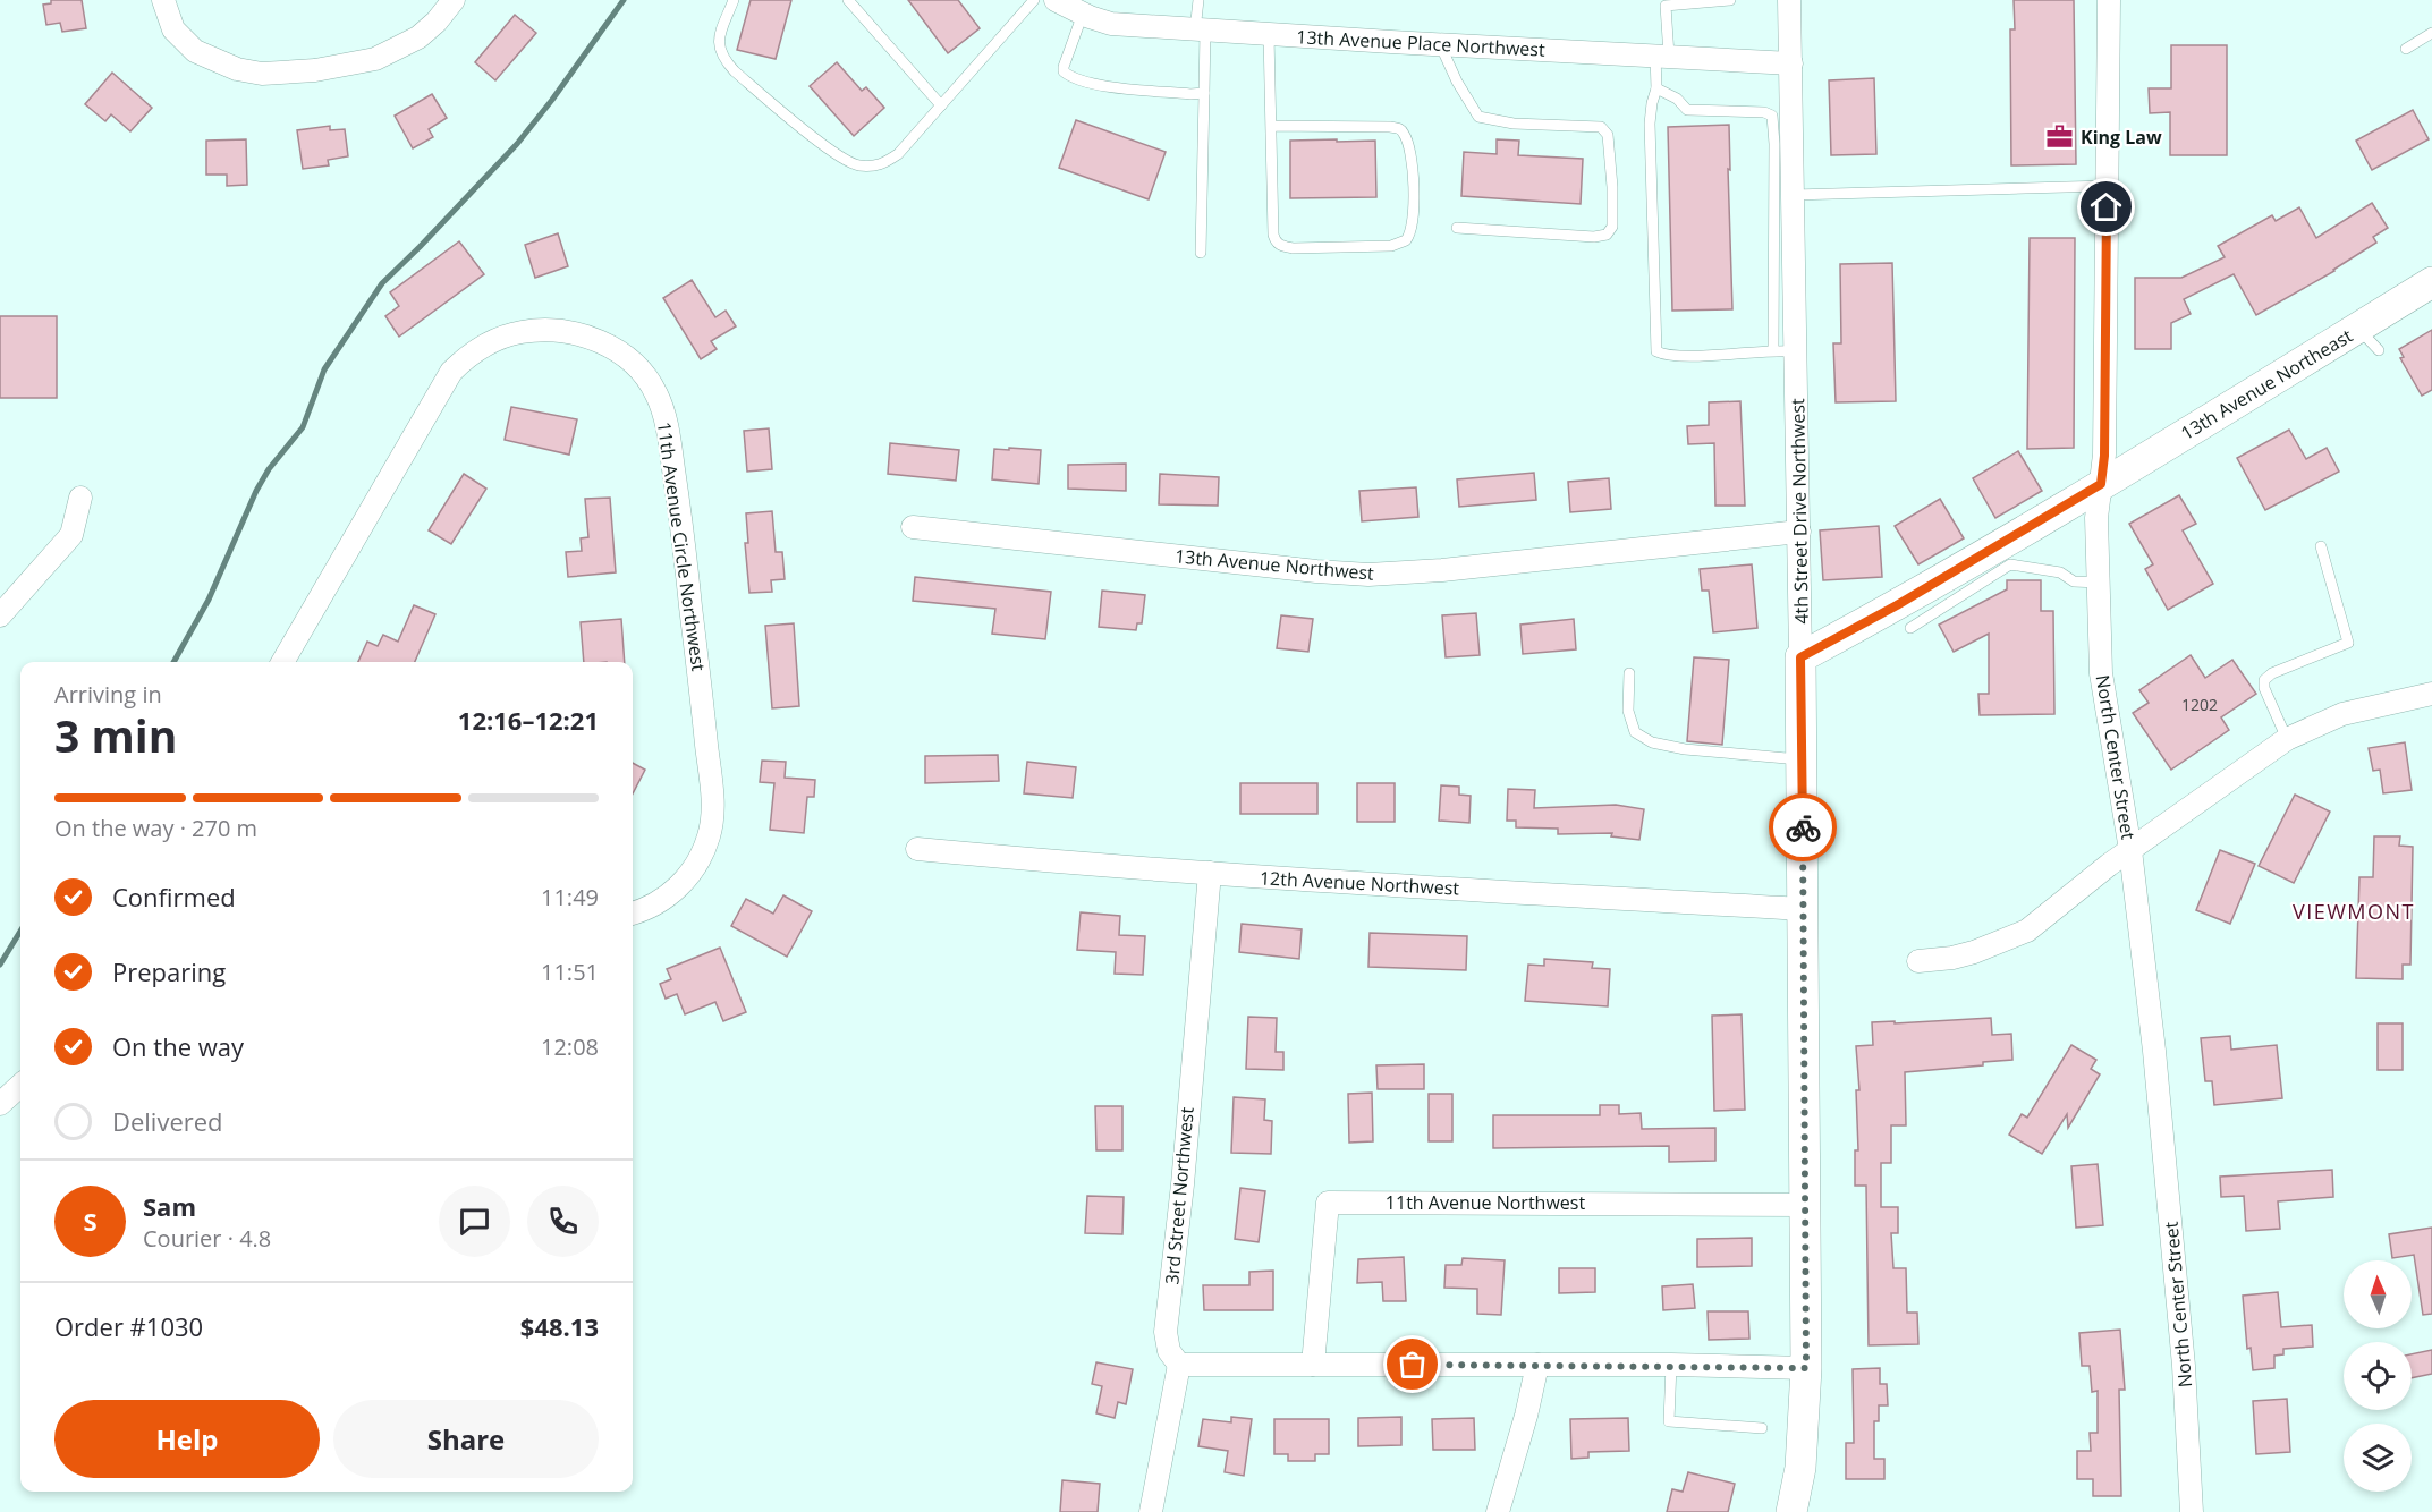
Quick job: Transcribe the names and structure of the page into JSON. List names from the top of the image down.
{
  "streets": {
    "main road": ["13th Avenue Northeast", "4th Street Drive Northwest"],
    "street": [
      "13th Avenue Place Northwest",
      "11th Avenue Circle Northwest",
      "13th Avenue Northwest",
      "North Center Street",
      "12th Avenue Northwest",
      "3rd Street Northwest",
      "11th Avenue Northwest"
    ]
  },
  "crossings": [
    ["13th Avenue Place Northwest", "4th Street Drive Northwest"],
    ["13th Avenue Northeast", "North Center Street"],
    ["4th Street Drive Northwest", "13th Avenue Northwest"],
    ["4th Street Drive Northwest", "12th Avenue Northwest"],
    ["4th Street Drive Northwest", "11th Avenue Northwest"],
    ["12th Avenue Northwest", "3rd Street Northwest"]
  ],
  "districts": ["VIEWMONT"],
  "places": {
    "office": ["King Law"]
  },
  "house_numbers": ["1202"],
  "north": "top",
  "page": {
    "heading": ["3 min", "Arriving in", "12:16–12:21"],
    "panel": [
      "Sam",
      "Courier · 4.8",
      "Order #1030",
      "$48.13"
    ],
    "bar": "On the way · 270 m",
    "list": [
      ["Confirmed", "11:49"],
      ["Preparing", "11:51"],
      ["On the way", "12:08"],
      "Delivered"
    ],
    "round": "S",
    "buttons": ["Help", "Share"]
  }
}
